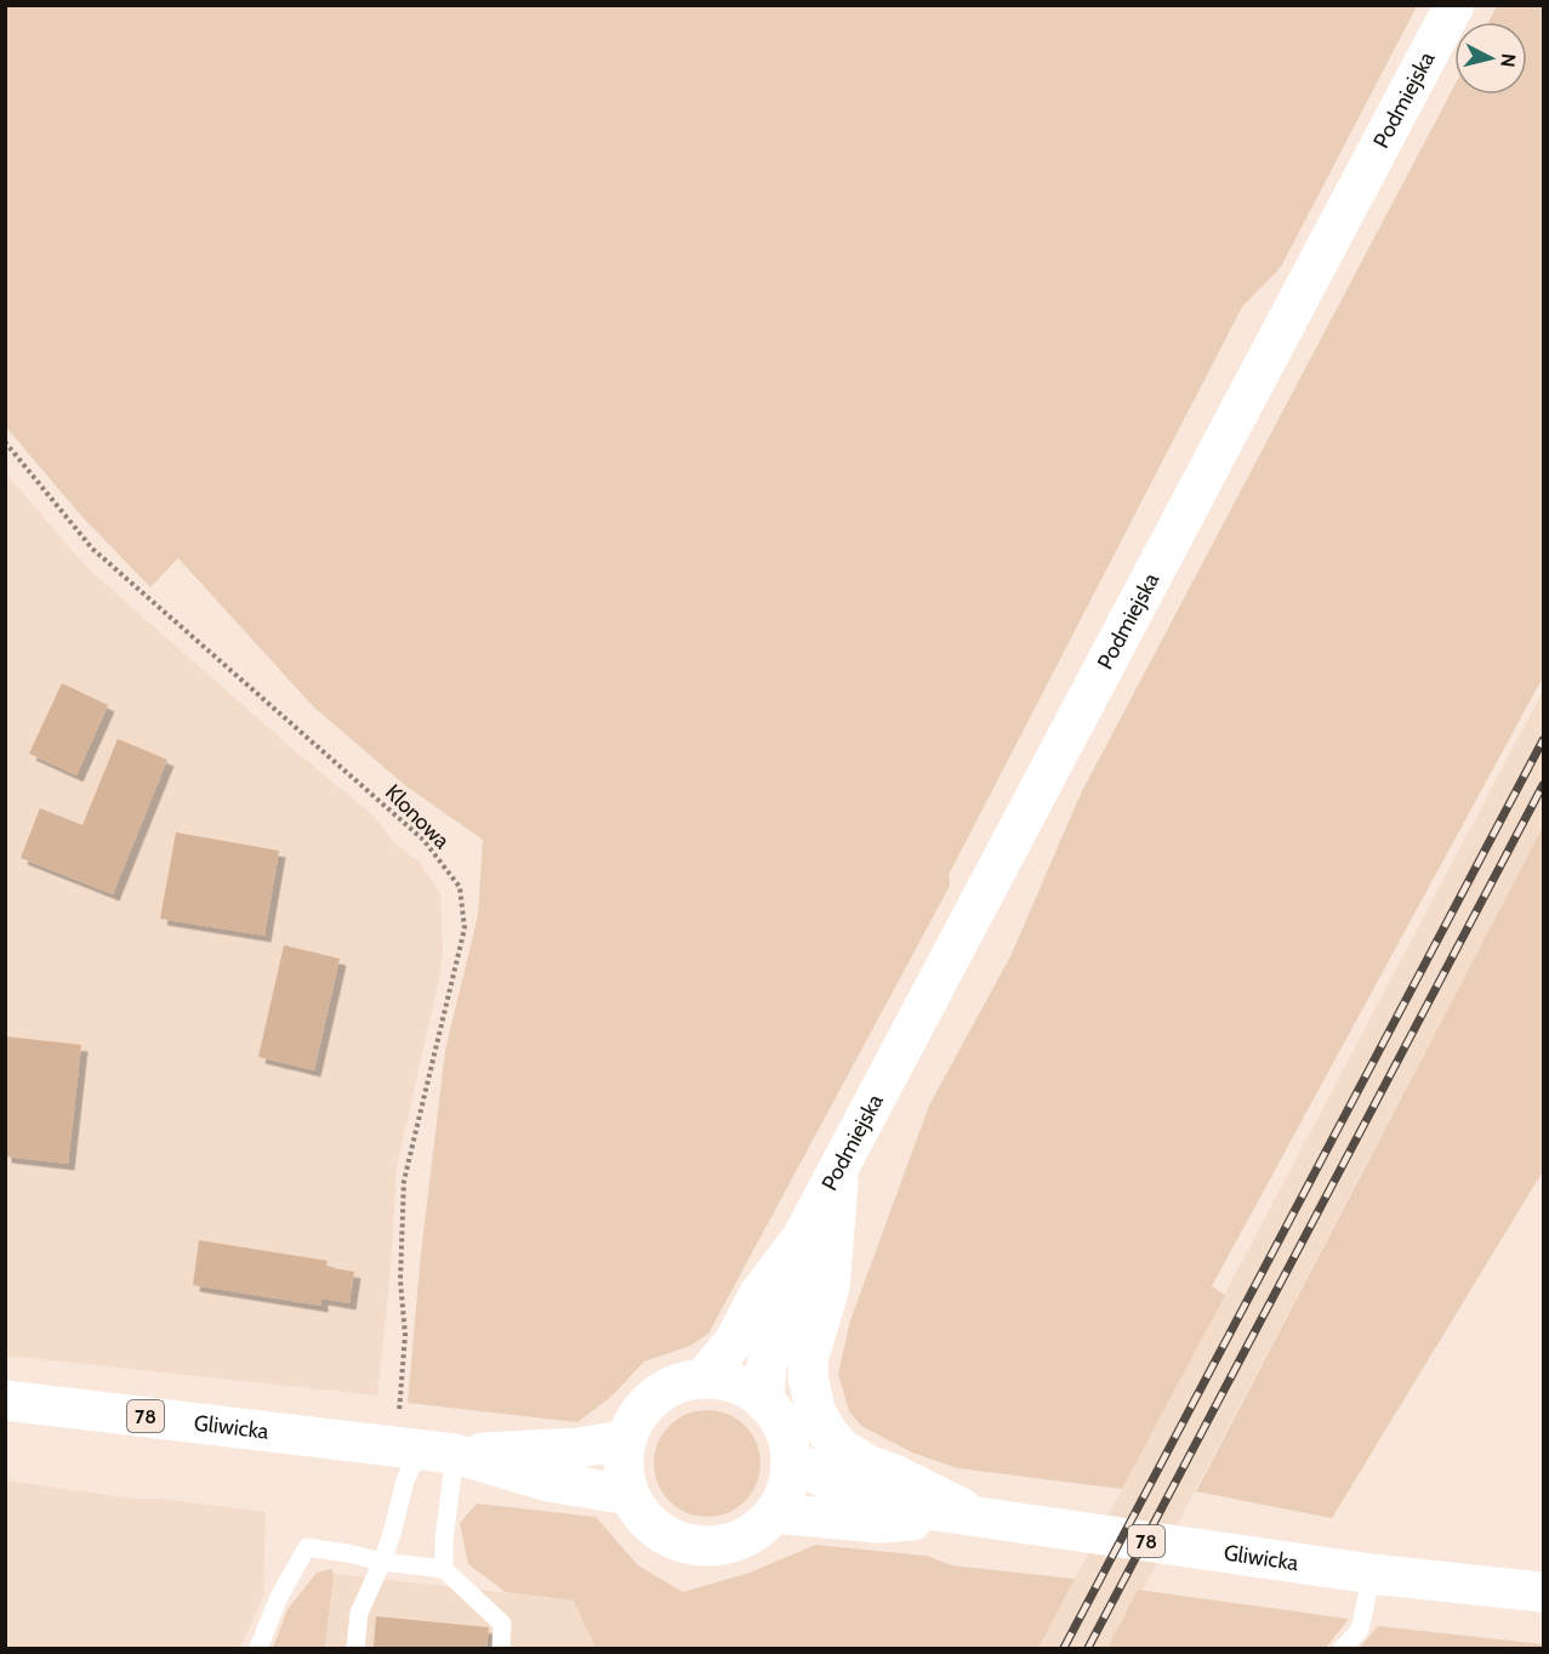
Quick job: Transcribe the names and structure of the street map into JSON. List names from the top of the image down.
{
  "streets": {
    "main road": ["Podmiejska", "78", "Gliwicka"],
    "path": ["Klonowa"]
  },
  "crossings": [
    ["Podmiejska", "Gliwicka"],
    ["Klonowa", "Gliwicka"]
  ],
  "north": "right"
}
